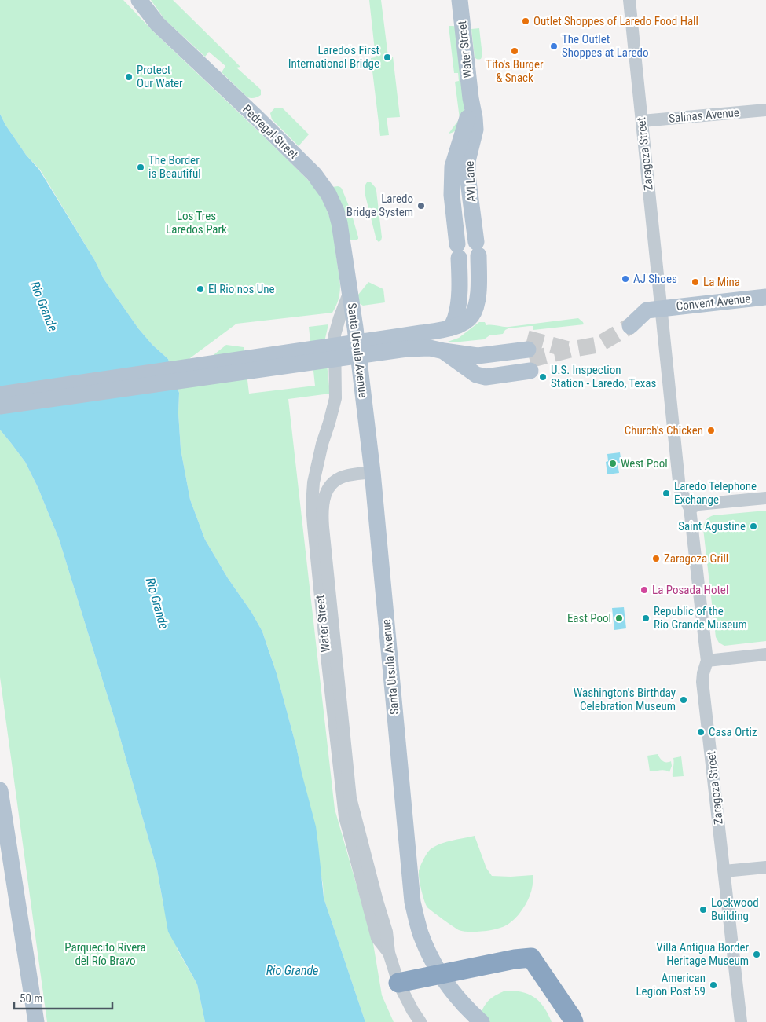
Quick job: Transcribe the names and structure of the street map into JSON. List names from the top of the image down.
{
  "streets": {
    "main road": [
      "Water Street",
      "Pedregal Street",
      "AVI Lane",
      "Convent Avenue",
      "Santa Ursula Avenue"
    ],
    "street": ["Salinas Avenue", "Zaragoza Street"]
  },
  "crossings": [
    ["Water Street", "Pedregal Street"],
    ["Water Street", "AVI Lane"],
    ["Water Street", "Santa Ursula Avenue"],
    ["Salinas Avenue", "Zaragoza Street"],
    ["Pedregal Street", "Santa Ursula Avenue"],
    ["Zaragoza Street", "Convent Avenue"]
  ],
  "water": ["Rio Grande"],
  "parks": ["Los Tres Laredos Park", "Parquecito Rivera del Río Bravo"],
  "places": [
    "Outlet Shoppes of Laredo Food Hall",
    "The Outlet Shoppes at Laredo",
    "Tito's Burger & Snack",
    "Laredo's First International Bridge",
    "Protect Our Water",
    "The Border is Beautiful",
    "Laredo Bridge System",
    "AJ Shoes",
    "La Mina",
    "El Rio nos Une",
    "U.S. Inspection Station - Laredo, Texas",
    "Church's Chicken",
    "West Pool",
    "Laredo Telephone Exchange",
    "Saint Agustine",
    "Zaragoza Grill",
    "La Posada Hotel",
    "East Pool",
    "Republic of the Rio Grande Museum",
    "Washington's Birthday Celebration Museum",
    "Casa Ortiz",
    "Lockwood Building",
    "Villa Antigua Border Heritage Museum",
    "American Legion Post 59"
  ],
  "scale_bar": "50 m"
}
